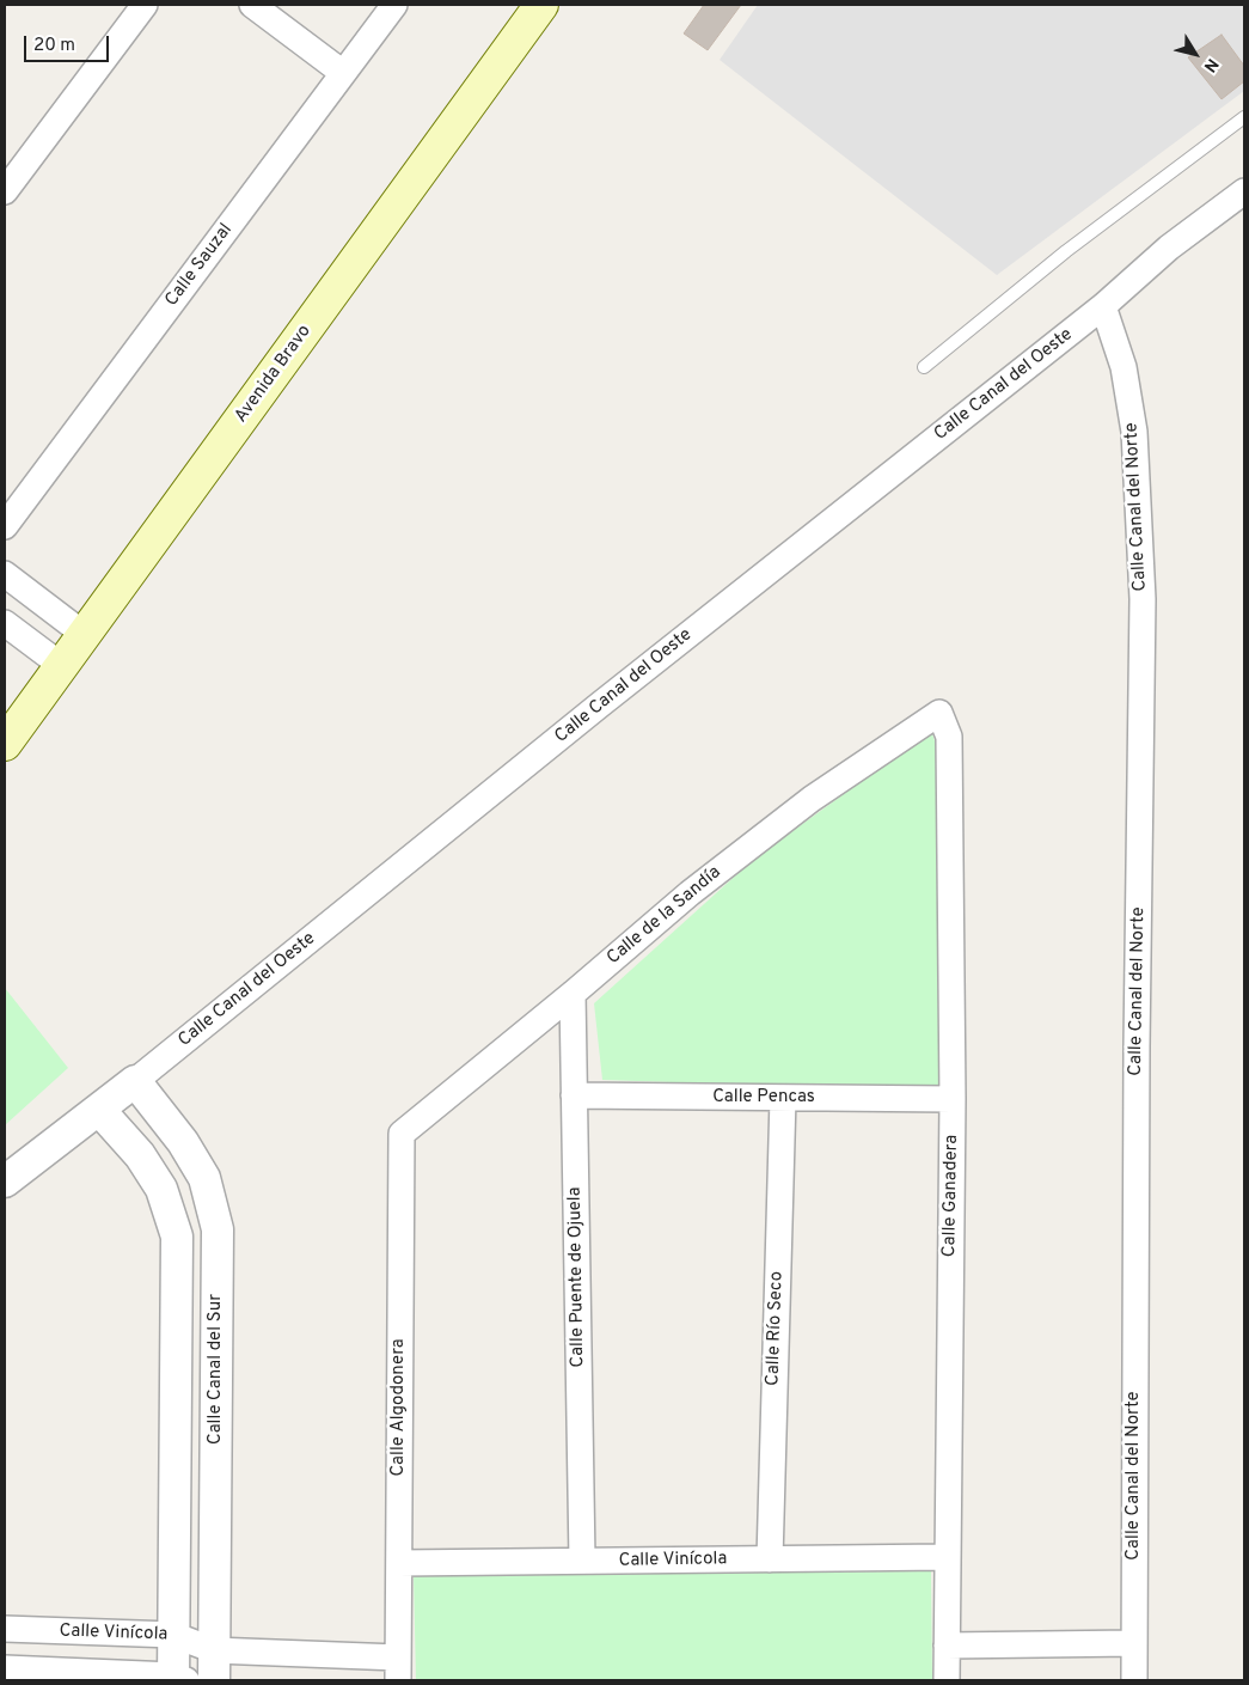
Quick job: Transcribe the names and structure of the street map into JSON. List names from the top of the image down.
{
  "streets": {
    "main road": ["Avenida Bravo"],
    "street": [
      "Calle Sauzal",
      "Calle Canal del Oeste",
      "Calle Canal del Norte",
      "Calle de la Sandía",
      "Calle Pencas",
      "Calle Ganadera",
      "Calle Puente de Ojuela",
      "Calle Río Seco",
      "Calle Canal del Sur",
      "Calle Algodonera",
      "Calle Vinícola"
    ]
  },
  "crossings": [
    ["Calle Canal del Oeste", "Calle Canal del Norte"],
    ["Calle Canal del Oeste", "Calle Canal del Sur"],
    ["Calle de la Sandía", "Calle Ganadera"],
    ["Calle de la Sandía", "Calle Puente de Ojuela"],
    ["Calle de la Sandía", "Calle Algodonera"],
    ["Calle Pencas", "Calle Ganadera"],
    ["Calle Pencas", "Calle Puente de Ojuela"],
    ["Calle Pencas", "Calle Río Seco"],
    ["Calle Ganadera", "Calle Vinícola"],
    ["Calle Puente de Ojuela", "Calle Vinícola"],
    ["Calle Río Seco", "Calle Vinícola"],
    ["Calle Canal del Sur", "Calle Vinícola"],
    ["Calle Algodonera", "Calle Vinícola"]
  ],
  "scale_bar": "20 m",
  "north": "bottom right"
}
